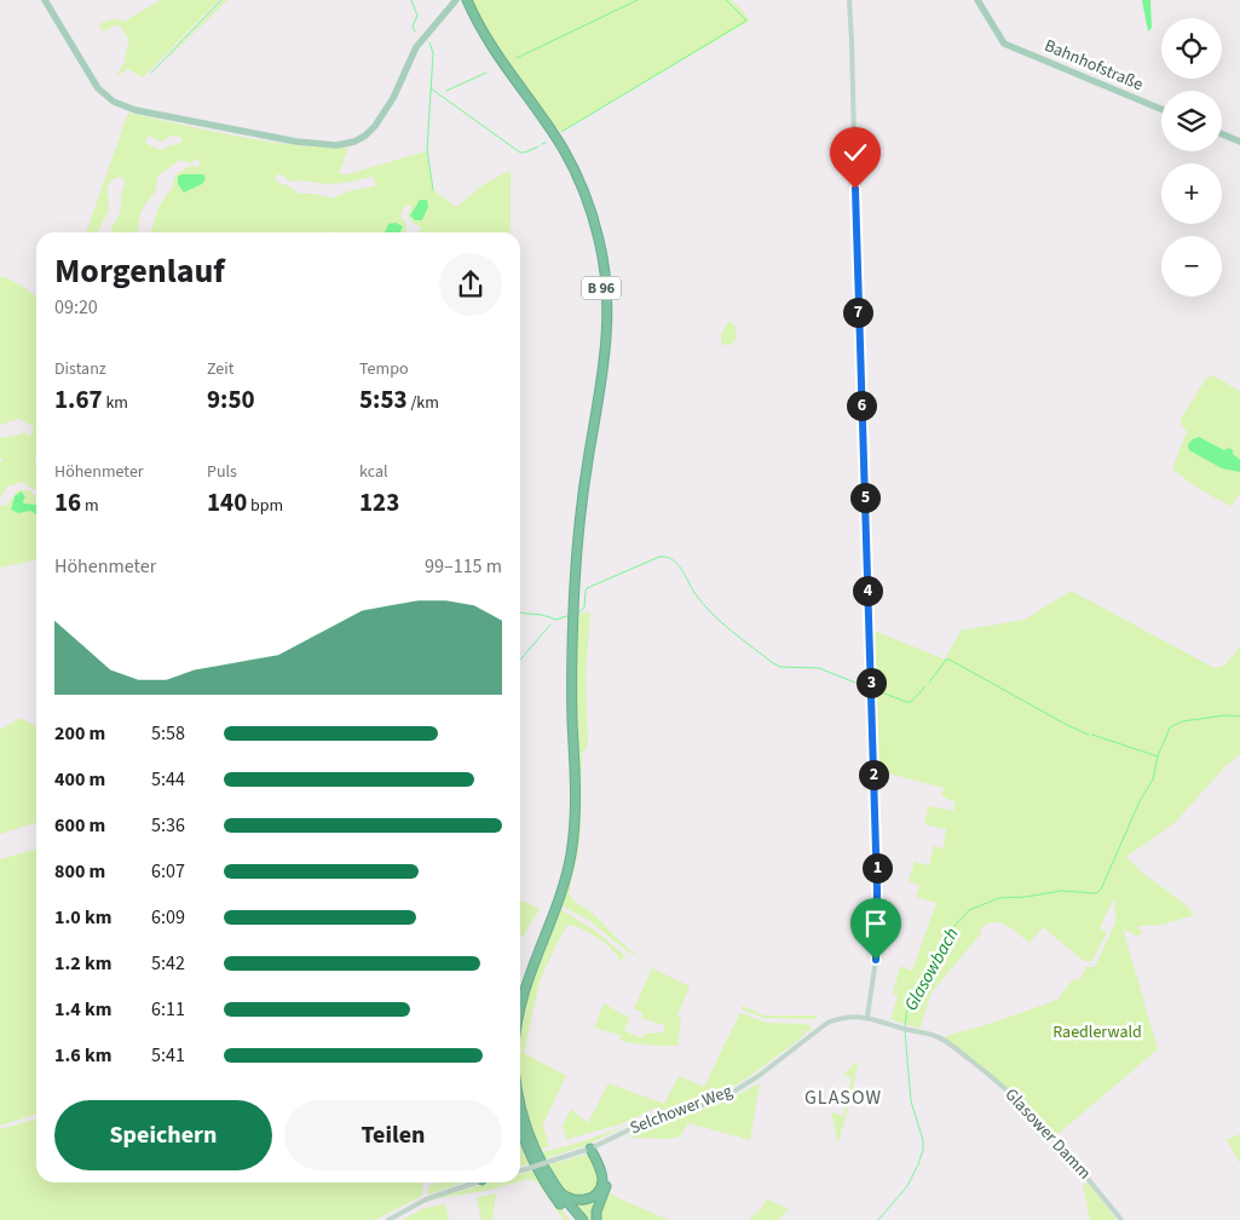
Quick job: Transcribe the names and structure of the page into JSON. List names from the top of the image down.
{
  "streets": {
    "highway": ["B 96"],
    "main road": ["Bahnhofstraße"],
    "street": ["Selchower Weg", "Glasower Damm"]
  },
  "crossings": [
    ["Selchower Weg", "Glasower Damm"]
  ],
  "districts": ["GLASOW"],
  "water": ["Glasowbach"],
  "parks": ["Raedlerwald"],
  "page": {
    "map_buttons": ["+", "−"],
    "heading": ["Morgenlauf", "09:20"],
    "pins": [
      "7",
      "6",
      "5",
      "4",
      "3",
      "2",
      "1"
    ],
    "stats": [
      ["Distanz", "1.67 km"],
      ["Zeit", "9:50"],
      ["Tempo", "5:53 /km"],
      ["Höhenmeter", "16 m"],
      ["Puls", "140 bpm"],
      ["kcal", "123"]
    ],
    "chart": ["Höhenmeter", "99–115 m"],
    "list": [
      {
        "name": "200 m",
        "note": "5:58"
      },
      {
        "name": "400 m",
        "note": "5:44"
      },
      {
        "name": "600 m",
        "note": "5:36"
      },
      {
        "name": "800 m",
        "note": "6:07"
      },
      {
        "name": "1.0 km",
        "note": "6:09"
      },
      {
        "name": "1.2 km",
        "note": "5:42"
      },
      {
        "name": "1.4 km",
        "note": "6:11"
      },
      {
        "name": "1.6 km",
        "note": "5:41"
      }
    ],
    "buttons": ["Speichern", "Teilen"]
  }
}
